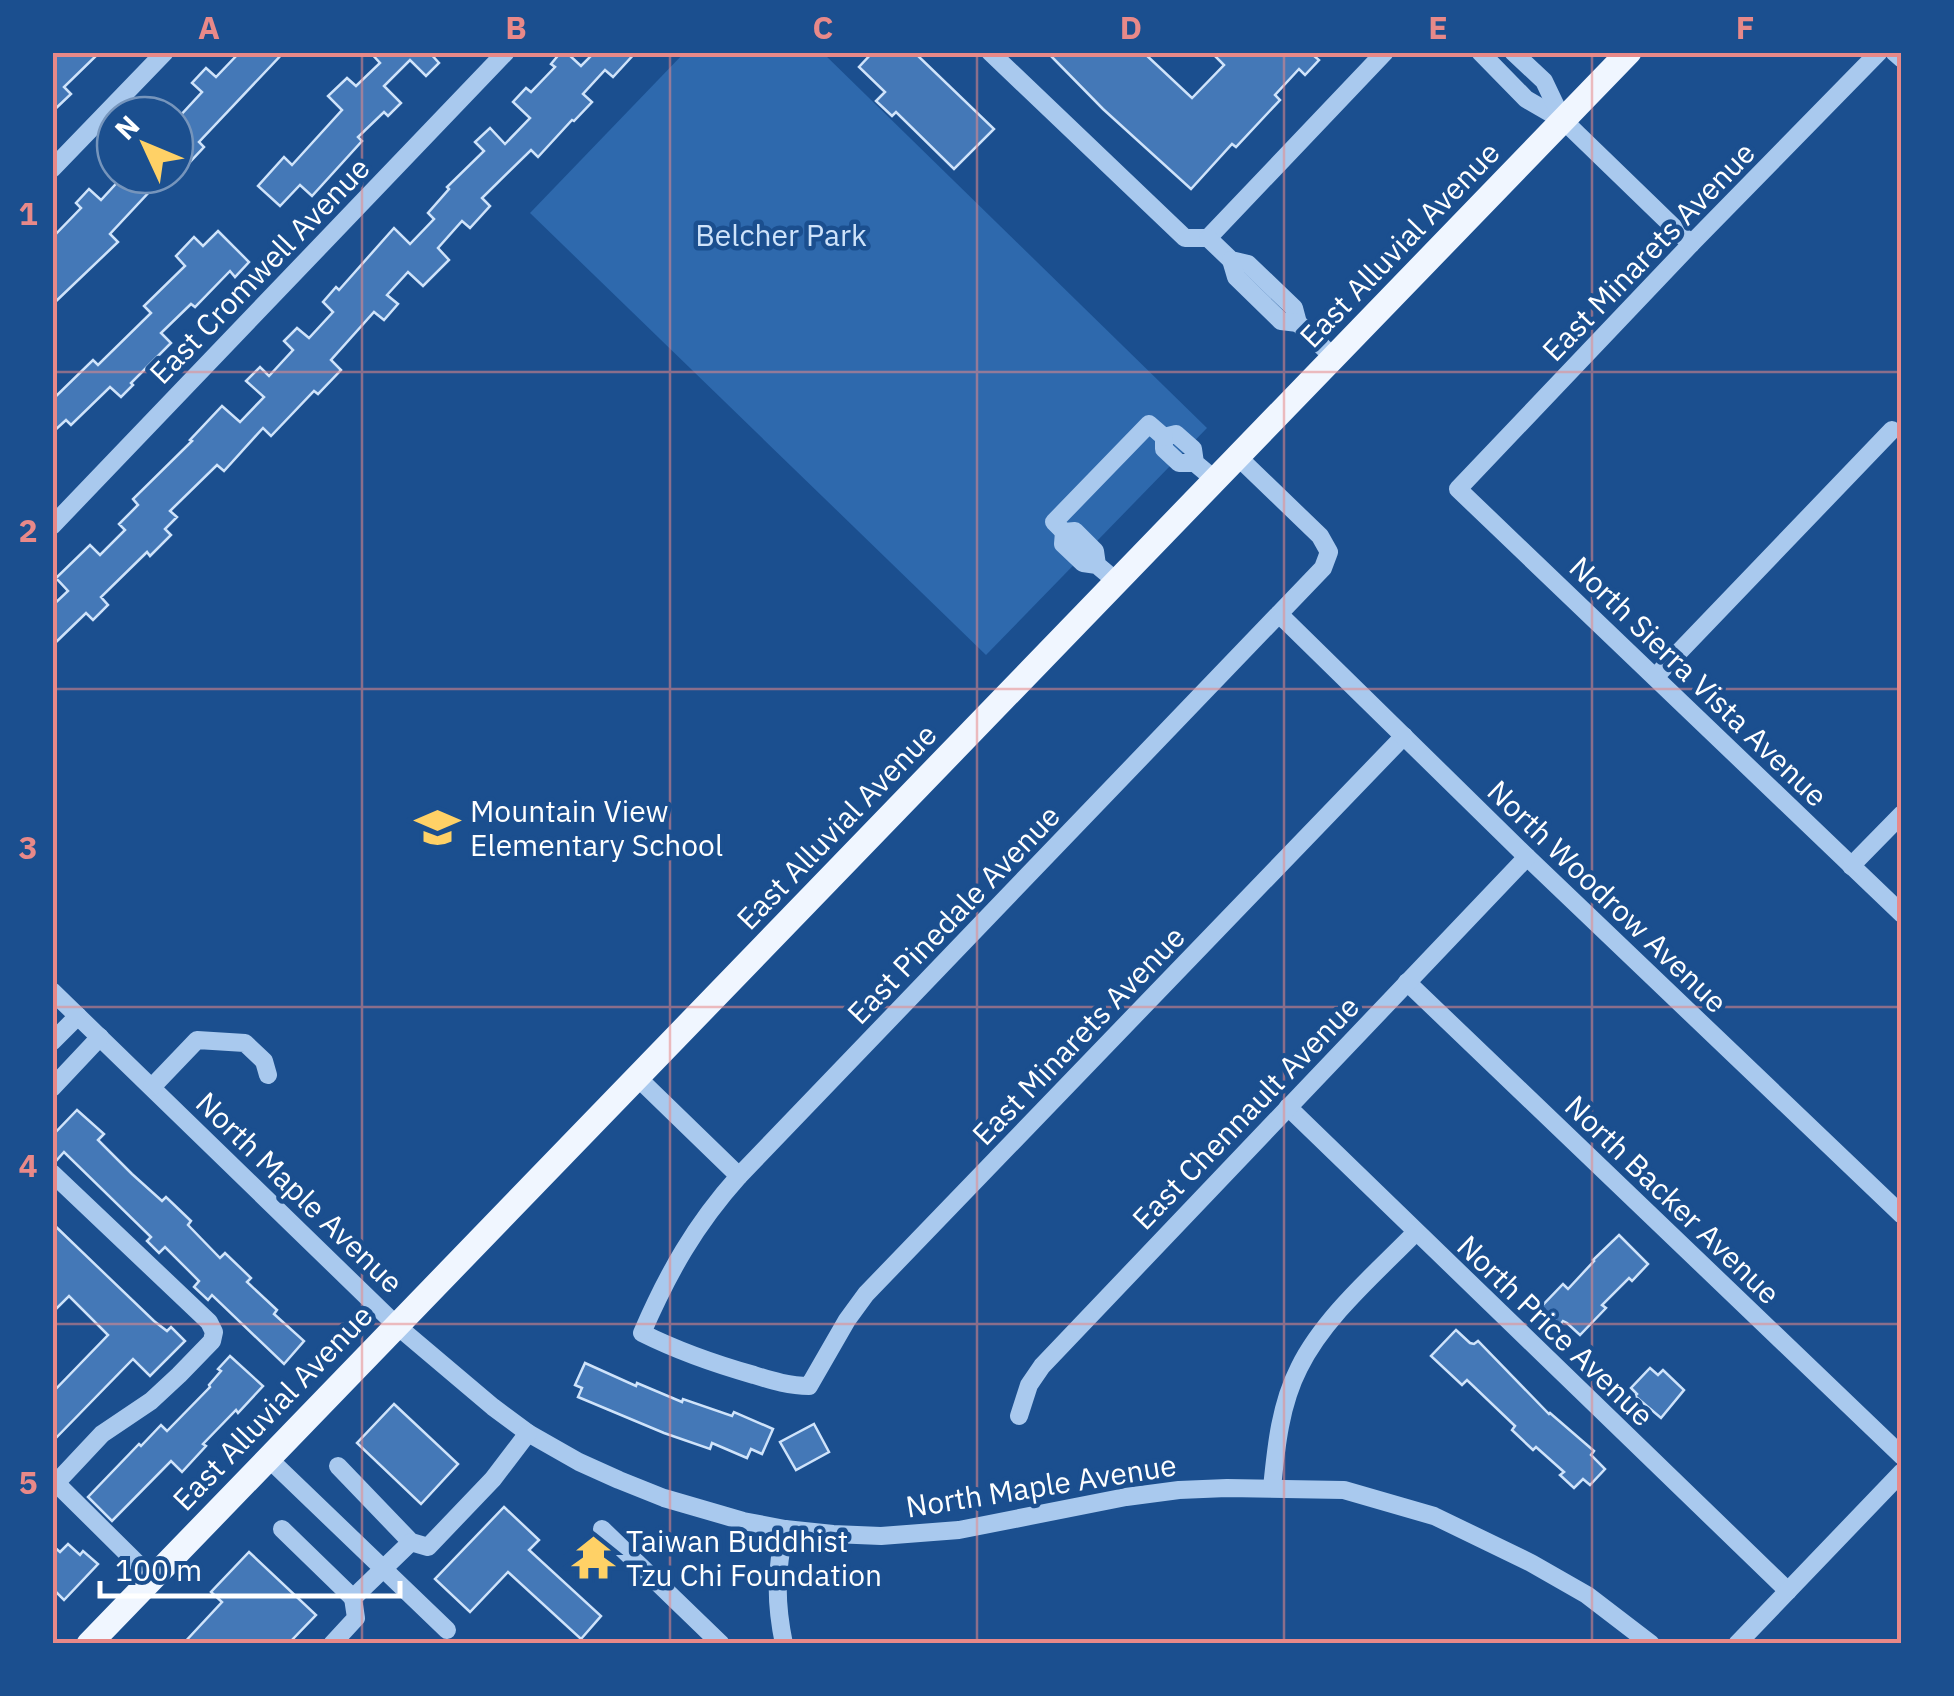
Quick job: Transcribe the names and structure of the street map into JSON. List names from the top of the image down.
{
  "streets": {
    "main road": ["East Alluvial Avenue"],
    "street": [
      "East Minarets Avenue",
      "East Cromwell Avenue",
      "North Sierra Vista Avenue",
      "North Woodrow Avenue",
      "East Pinedale Avenue",
      "East Chennault Avenue",
      "North Maple Avenue",
      "North Backer Avenue",
      "North Price Avenue"
    ]
  },
  "crossings": [
    ["East Alluvial Avenue", "East Pinedale Avenue"],
    ["East Alluvial Avenue", "North Maple Avenue"],
    ["East Minarets Avenue", "North Sierra Vista Avenue"],
    ["East Minarets Avenue", "North Woodrow Avenue"],
    ["East Minarets Avenue", "East Pinedale Avenue"],
    ["North Woodrow Avenue", "East Pinedale Avenue"],
    ["North Woodrow Avenue", "East Chennault Avenue"],
    ["East Chennault Avenue", "North Backer Avenue"],
    ["East Chennault Avenue", "North Price Avenue"]
  ],
  "parks": ["Belcher Park"],
  "places": {
    "school or university": ["Mountain View Elementary School"],
    "temple": ["Taiwan Buddhist Tzu Chi Foundation"]
  },
  "scale_bar": "100 m",
  "north": "top left",
  "grid": {
    "columns": [
      "A",
      "B",
      "C",
      "D",
      "E",
      "F"
    ],
    "rows": [
      "1",
      "2",
      "3",
      "4",
      "5"
    ]
  }
}
